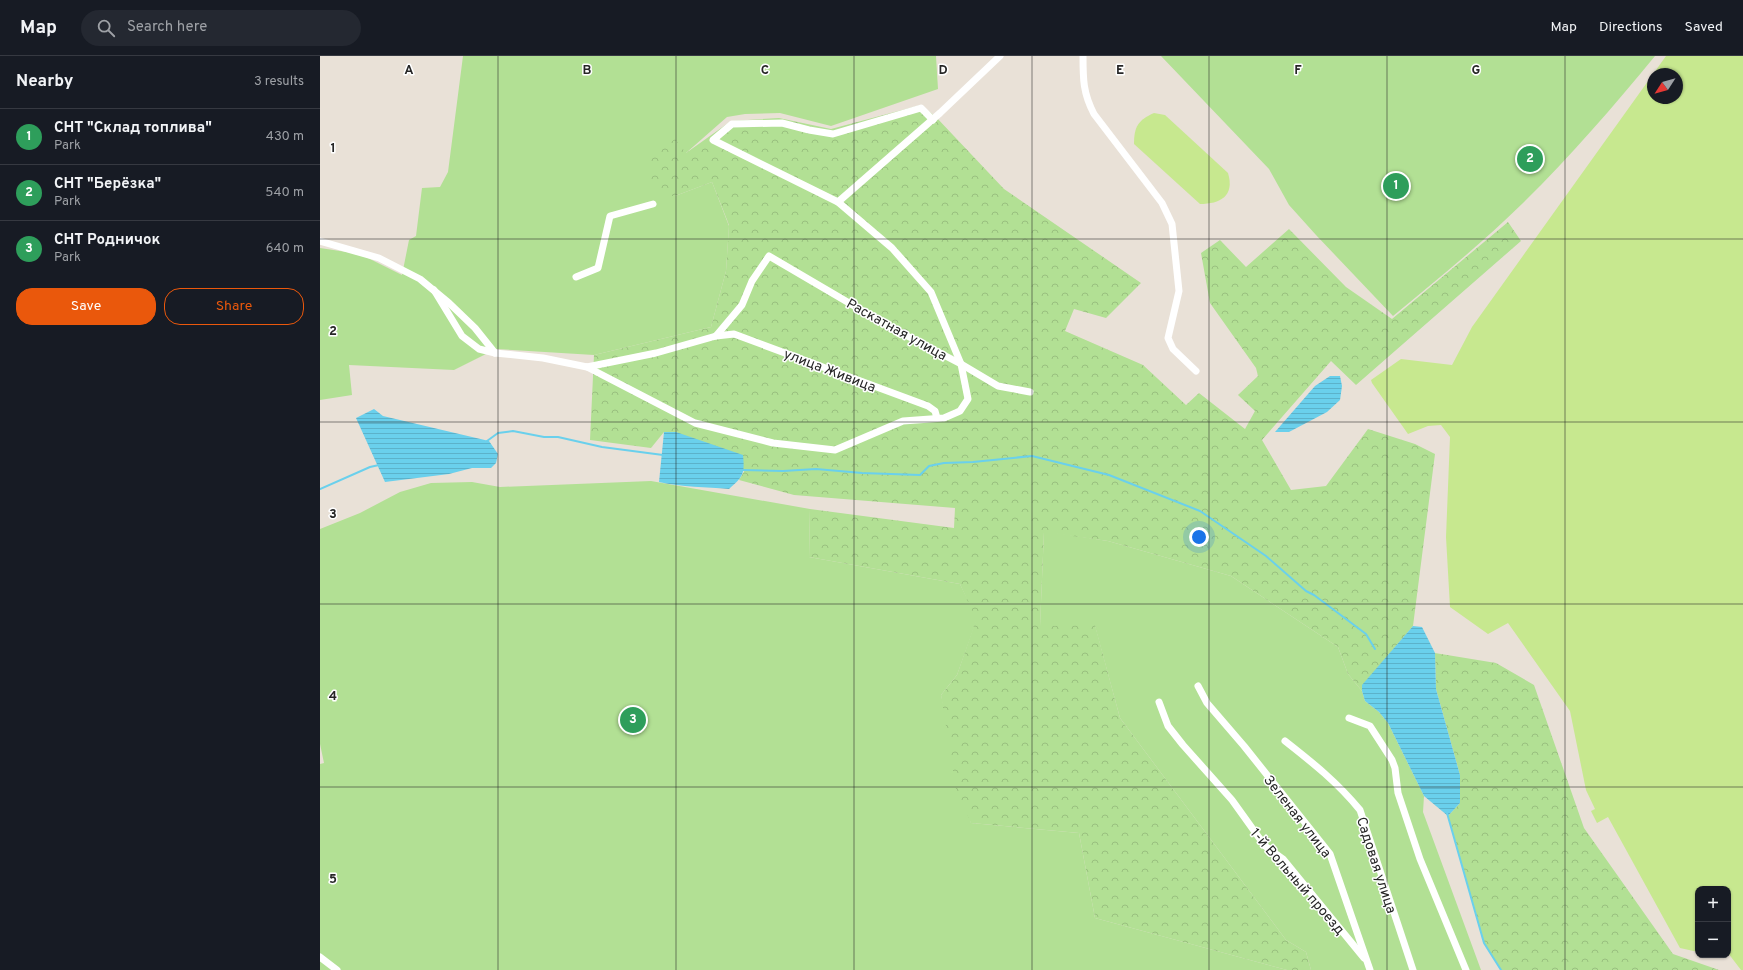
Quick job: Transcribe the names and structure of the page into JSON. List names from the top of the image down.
{
  "streets": {
    "street": [
      "Раскатная улица",
      "улица Живица",
      "Зеленая улица",
      "Садовая улица",
      "1-й Вольный проезд"
    ]
  },
  "crossings": [
    ["Раскатная улица", "улица Живица"],
    ["Зеленая улица", "1-й Вольный проезд"]
  ],
  "north": "bottom left",
  "page": {
    "header": "Map",
    "search": "Search here",
    "nav": ["Map", "Directions", "Saved"],
    "heading": ["Nearby", "3 results"],
    "list": [
      {
        "mark": "1",
        "name": "СНТ \"Склад топлива\"",
        "note": "Park",
        "value": "430 m"
      },
      {
        "mark": "2",
        "name": "СНТ \"Берёзка\"",
        "note": "Park",
        "value": "540 m"
      },
      {
        "mark": "3",
        "name": "СНТ Родничок",
        "note": "Park",
        "value": "640 m"
      }
    ],
    "pins": ["2", "1", "3"],
    "buttons": ["Save", "Share"],
    "map_buttons": ["+", "−"]
  },
  "grid": {
    "columns": [
      "A",
      "B",
      "C",
      "D",
      "E",
      "F",
      "G"
    ],
    "rows": [
      "1",
      "2",
      "3",
      "4",
      "5"
    ]
  }
}
